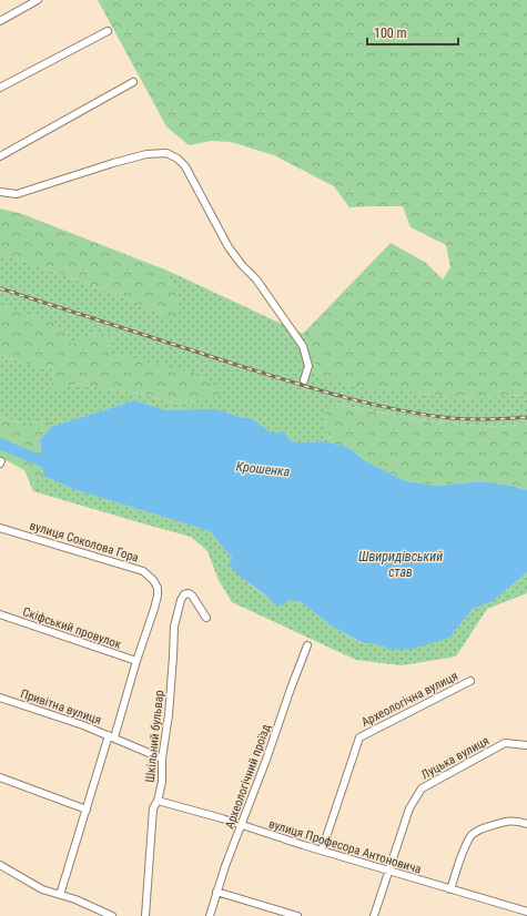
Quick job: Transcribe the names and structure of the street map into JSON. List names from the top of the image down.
{
  "streets": {
    "street": [
      "вулиця Соколова Гора",
      "Скіфський провулок",
      "Археологічна вулиця",
      "Привітна вулиця",
      "Шкільний бульвар",
      "Луцька вулиця",
      "Археологічний проїзд",
      "вулиця Професора Антоновича"
    ]
  },
  "crossings": [
    ["вулиця Соколова Гора", "Скіфський провулок"],
    ["вулиця Соколова Гора", "Привітна вулиця"],
    ["Археологічна вулиця", "вулиця Професора Антоновича"],
    ["Шкільний бульвар", "вулиця Професора Антоновича"],
    ["Луцька вулиця", "вулиця Професора Антоновича"],
    ["Археологічний проїзд", "вулиця Професора Антоновича"]
  ],
  "water": ["Крошенка", "Швиридівський став"],
  "scale_bar": "100 m"
}
